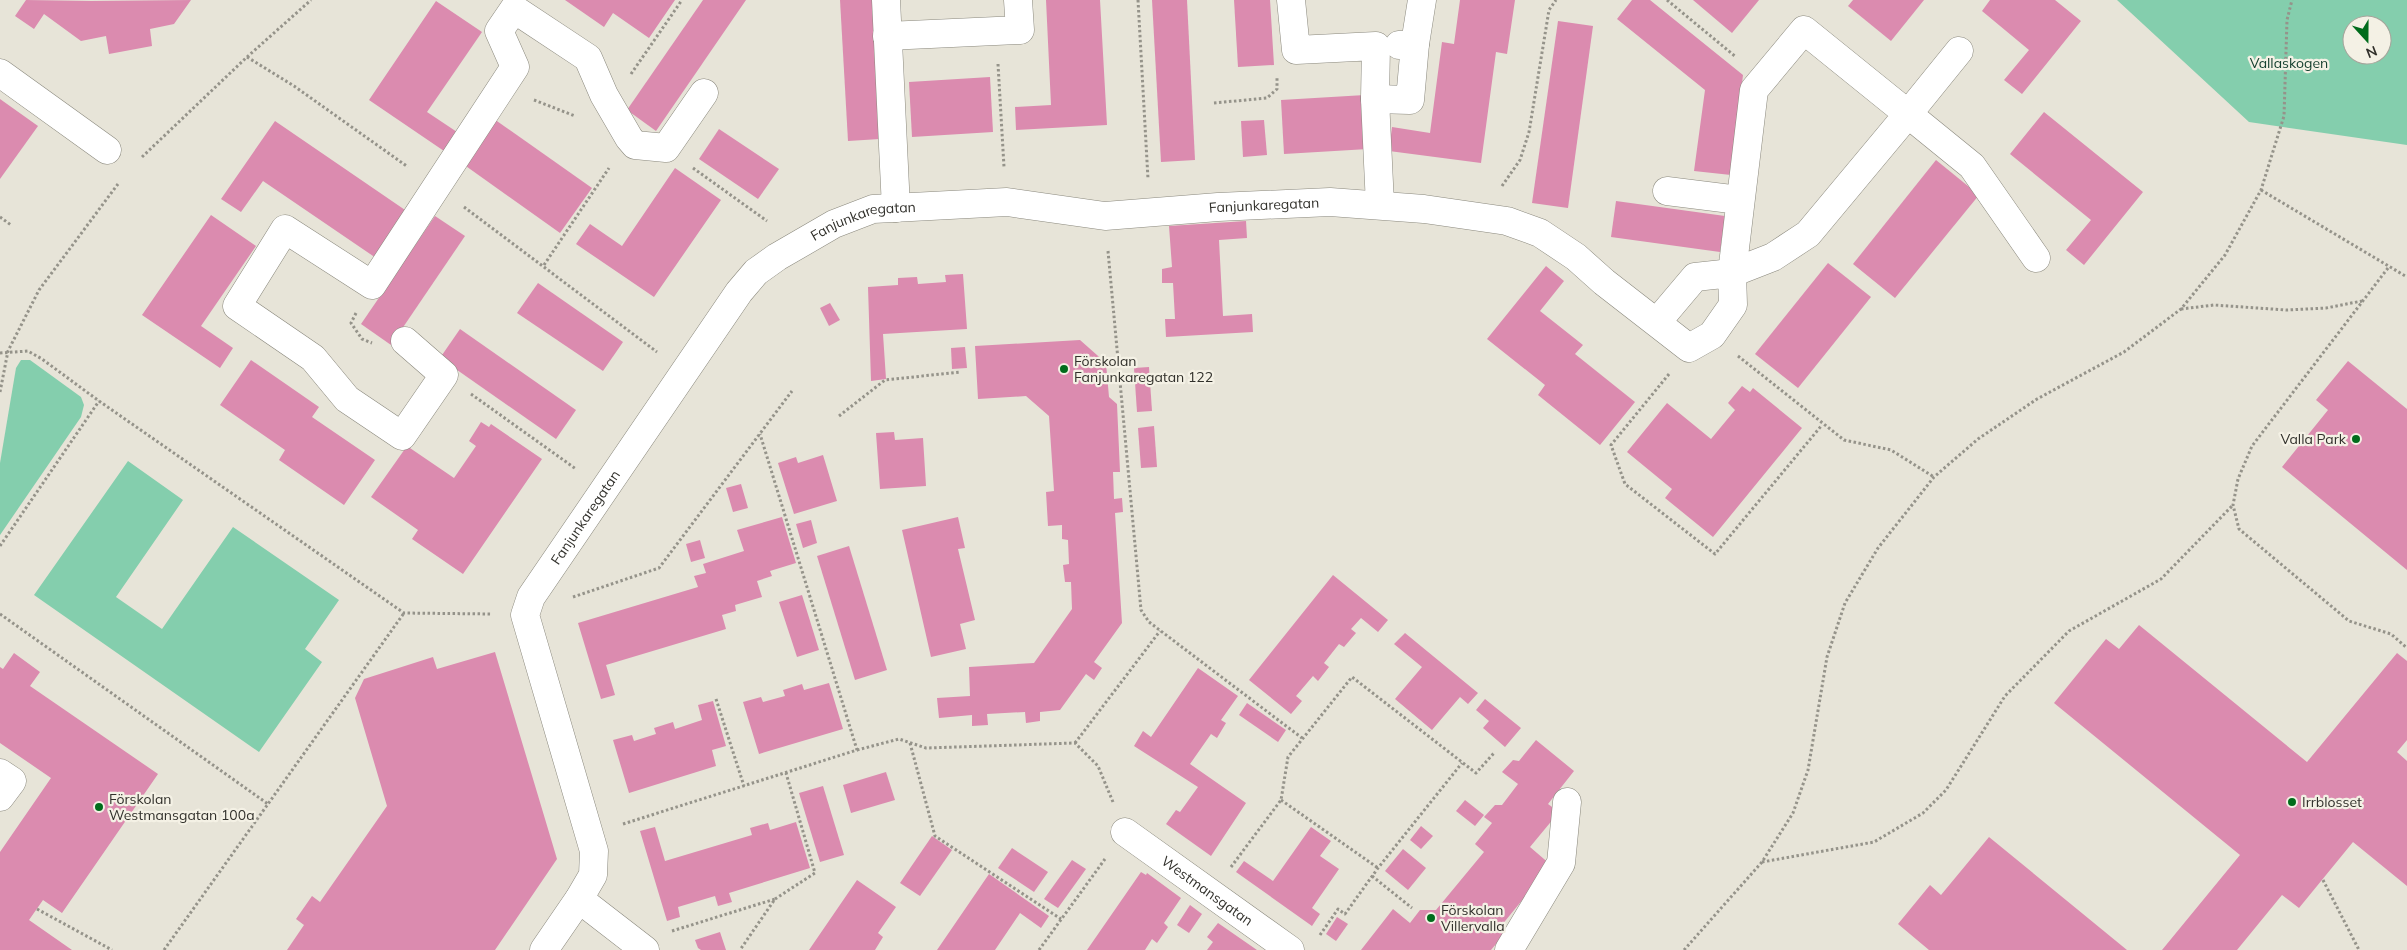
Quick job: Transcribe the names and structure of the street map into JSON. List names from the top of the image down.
{
  "streets": {
    "street": ["Fanjunkaregatan", "Westmansgatan"]
  },
  "parks": ["Vallaskogen"],
  "places": [
    "Förskolan Fanjunkaregatan 122",
    "Valla Park",
    "Irrblosset",
    "Förskolan Westmansgatan 100a",
    "Förskolan Villervalla"
  ],
  "north": "bottom"
}
